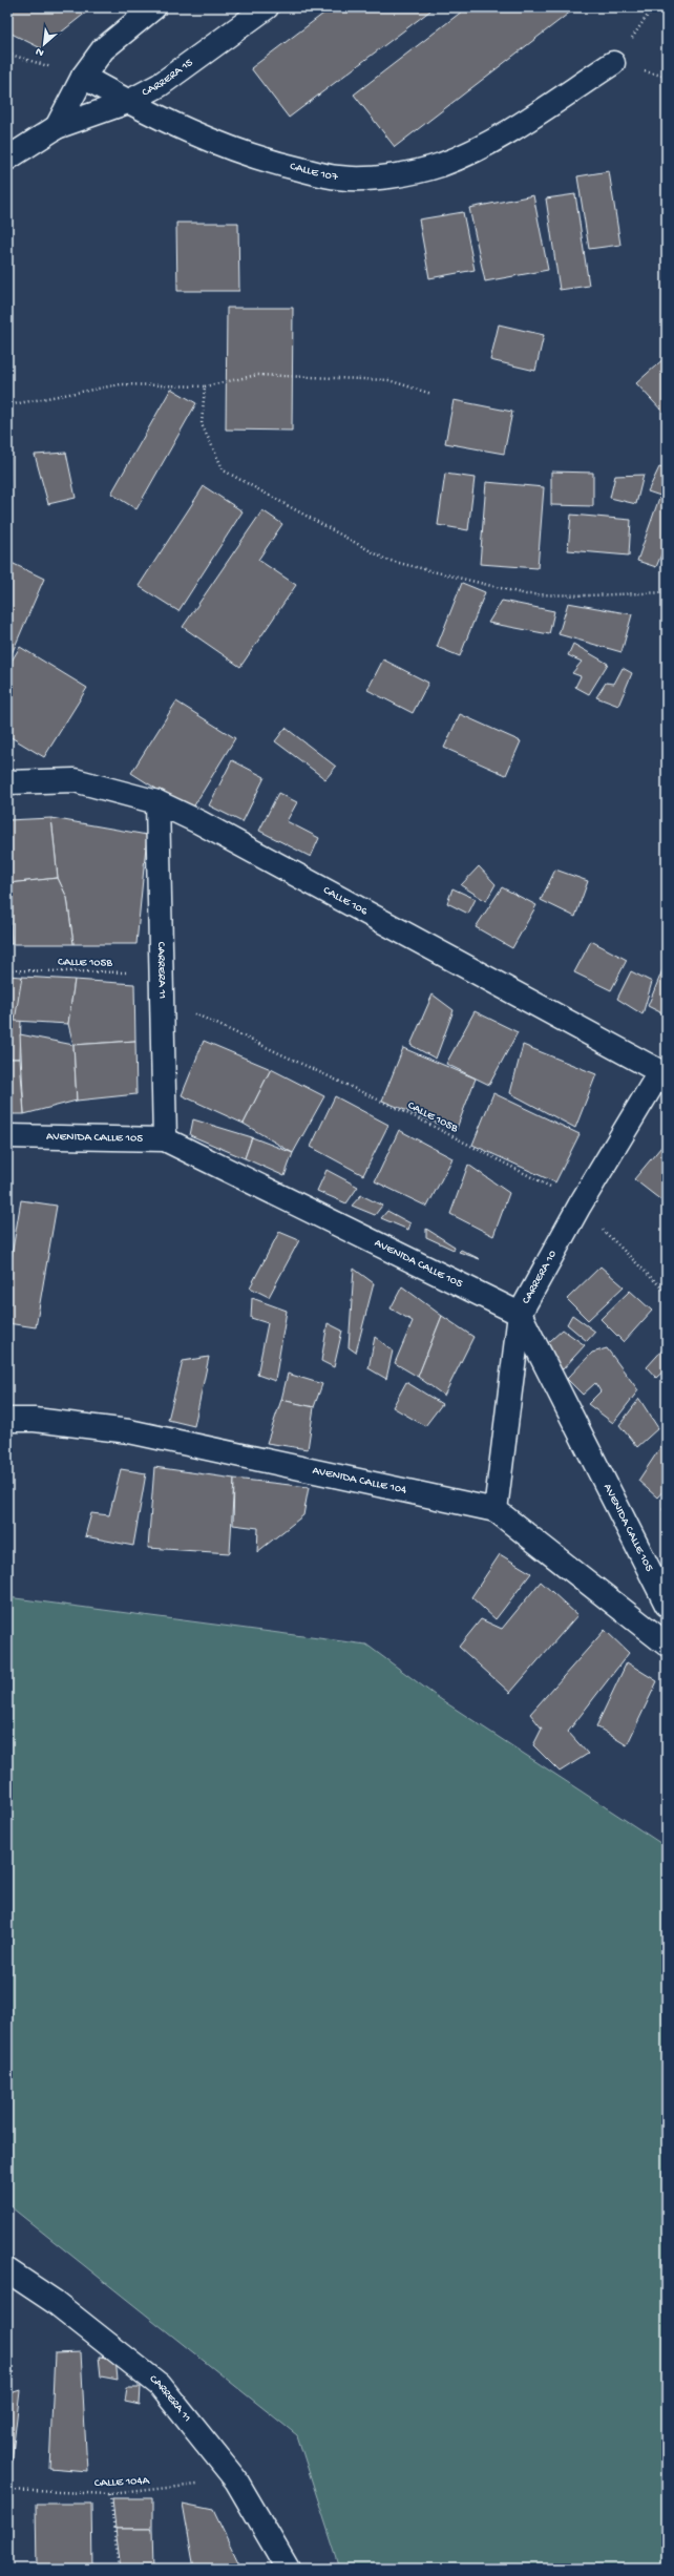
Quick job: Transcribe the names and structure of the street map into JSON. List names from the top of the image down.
{
  "streets": {
    "street": [
      "CARRERA 15",
      "CALLE 107",
      "CALLE 106",
      "CARRERA 11",
      "AVENIDA CALLE 105",
      "CARRERA 10",
      "AVENIDA CALLE 104"
    ],
    "path": ["CALLE 105B", "CALLE 104A"]
  },
  "crossings": [
    ["CARRERA 15", "CALLE 107"],
    ["CALLE 106", "CARRERA 11"],
    ["CALLE 106", "CARRERA 10"],
    ["CALLE 105B", "CARRERA 11"],
    ["CALLE 105B", "CARRERA 10"],
    ["CARRERA 11", "AVENIDA CALLE 105"],
    ["CARRERA 11", "CALLE 104A"],
    ["AVENIDA CALLE 105", "CARRERA 10"],
    ["CARRERA 10", "AVENIDA CALLE 104"]
  ],
  "north": "bottom left"
}
